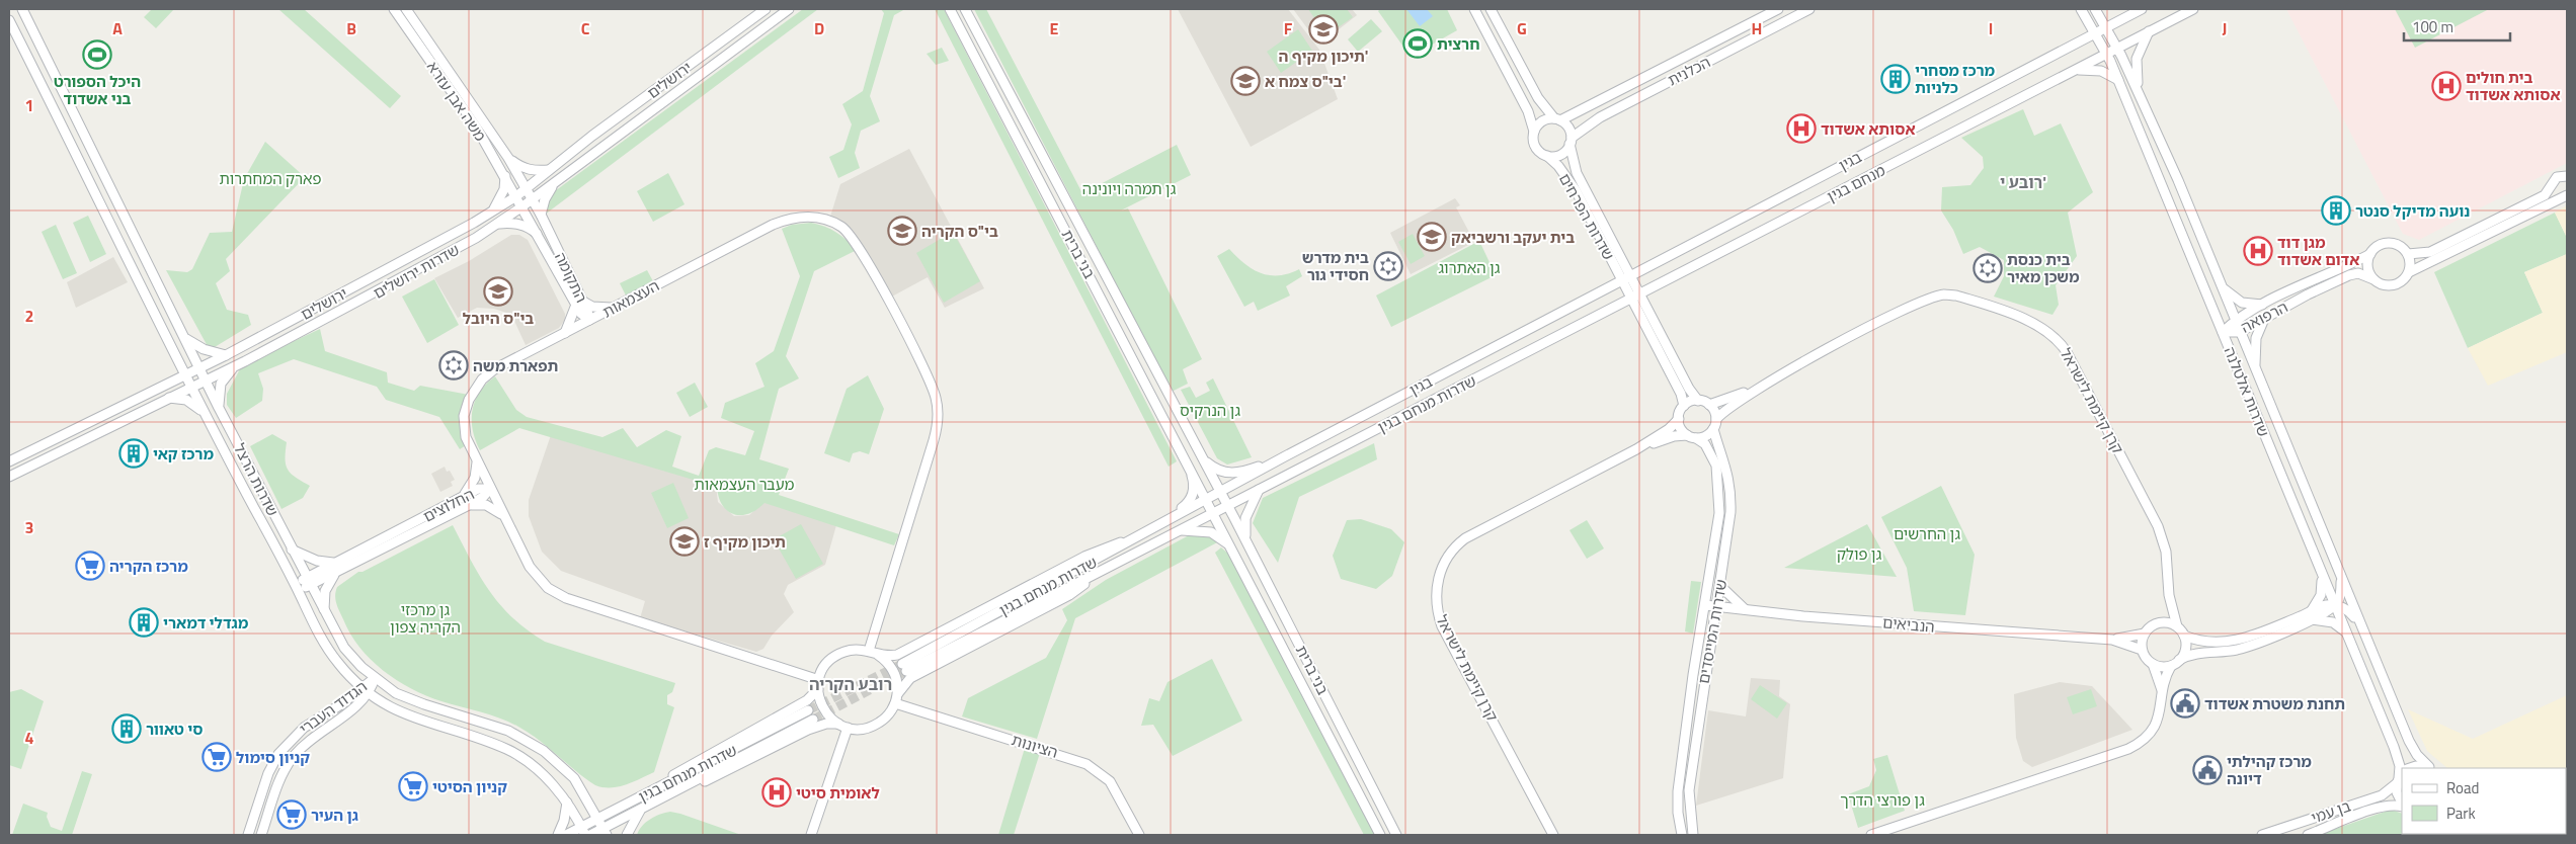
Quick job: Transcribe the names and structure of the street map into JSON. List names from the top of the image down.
{
  "streets": {
    "main road": [
      "הכלנית",
      "ירושלים",
      "משה אבן עזרא",
      "בגין",
      "מנחם בגין",
      "שדרות הפרחים",
      "בני ברית",
      "שדרות ירושלים",
      "התקומה",
      "העצמאות",
      "הרפואה",
      "שדרות אלטלנה",
      "קרן קיימת לישראל",
      "שדרות מנחם בגין",
      "שדרות הרצל",
      "החלוצים",
      "הנביאים",
      "שדרות המייסדים",
      "הגדוד העברי",
      "הציונות",
      "בן עמי"
    ]
  },
  "crossings": [
    ["הכלנית", "שדרות הפרחים"],
    ["ירושלים", "משה אבן עזרא"],
    ["ירושלים", "התקומה"],
    ["משה אבן עזרא", "התקומה"],
    ["בגין", "שדרות הפרחים"],
    ["בגין", "בני ברית"],
    ["בגין", "שדרות אלטלנה"],
    ["בגין", "שדרות מנחם בגין"],
    ["מנחם בגין", "שדרות מנחם בגין"],
    ["בני ברית", "שדרות מנחם בגין"],
    ["שדרות ירושלים", "התקומה"],
    ["שדרות ירושלים", "שדרות הרצל"],
    ["התקומה", "העצמאות"],
    ["העצמאות", "החלוצים"],
    ["העצמאות", "הציונות"],
    ["הרפואה", "שדרות אלטלנה"],
    ["שדרות אלטלנה", "בן עמי"],
    ["קרן קיימת לישראל", "הנביאים"],
    ["קרן קיימת לישראל", "שדרות המייסדים"],
    ["שדרות מנחם בגין", "שדרות הרצל"],
    ["שדרות הרצל", "החלוצים"],
    ["שדרות הרצל", "הגדוד העברי"],
    ["הנביאים", "שדרות המייסדים"]
  ],
  "districts": ["רובע י'", "רובע הקריה"],
  "parks": [
    "פארק המחתרות",
    "גן תמרה ויונינה",
    "גן האתרוג",
    "גן הנרקיס",
    "מעבר העצמאות",
    "גן החרשים",
    "גן פולק",
    "גן מרכזי הקריה צפון",
    "גן פורצי הדרך"
  ],
  "places": {
    "school or university": [
      "תיכון מקיף ה'",
      "בי\"ס צמח א'",
      "בי\"ס הקריה",
      "בית יעקב ורשביאק",
      "בי\"ס היובל",
      "תיכון מקיף ז"
    ],
    "sports": ["חרצית", "היכל הספורט בני אשדוד"],
    "building": [
      "מרכז מסחרי כלניות",
      "נועה מדיקל סנטר",
      "מרכז קאי",
      "מגדלי דמארי",
      "סי טאוור"
    ],
    "hospital": [
      "בית חולים אסותא אשדוד",
      "אסותא אשדוד",
      "מגן דוד אדום אשדוד",
      "לאומית סיטי"
    ],
    "synagogue": ["בית מדרש חסידי גור", "בית כנסת משכן מאיר", "תפארת משה"],
    "supermarket": [
      "מרכז הקריה",
      "קניון סימול",
      "קניון הסיטי",
      "גן העיר"
    ],
    "public building": ["תחנת משטרת אשדוד", "מרכז קהילתי דיונה"]
  },
  "legend": ["Road", "Park"],
  "scale_bar": "100 m",
  "grid": {
    "columns": [
      "A",
      "B",
      "C",
      "D",
      "E",
      "F",
      "G",
      "H",
      "I",
      "J"
    ],
    "rows": [
      "1",
      "2",
      "3",
      "4"
    ]
  }
}
